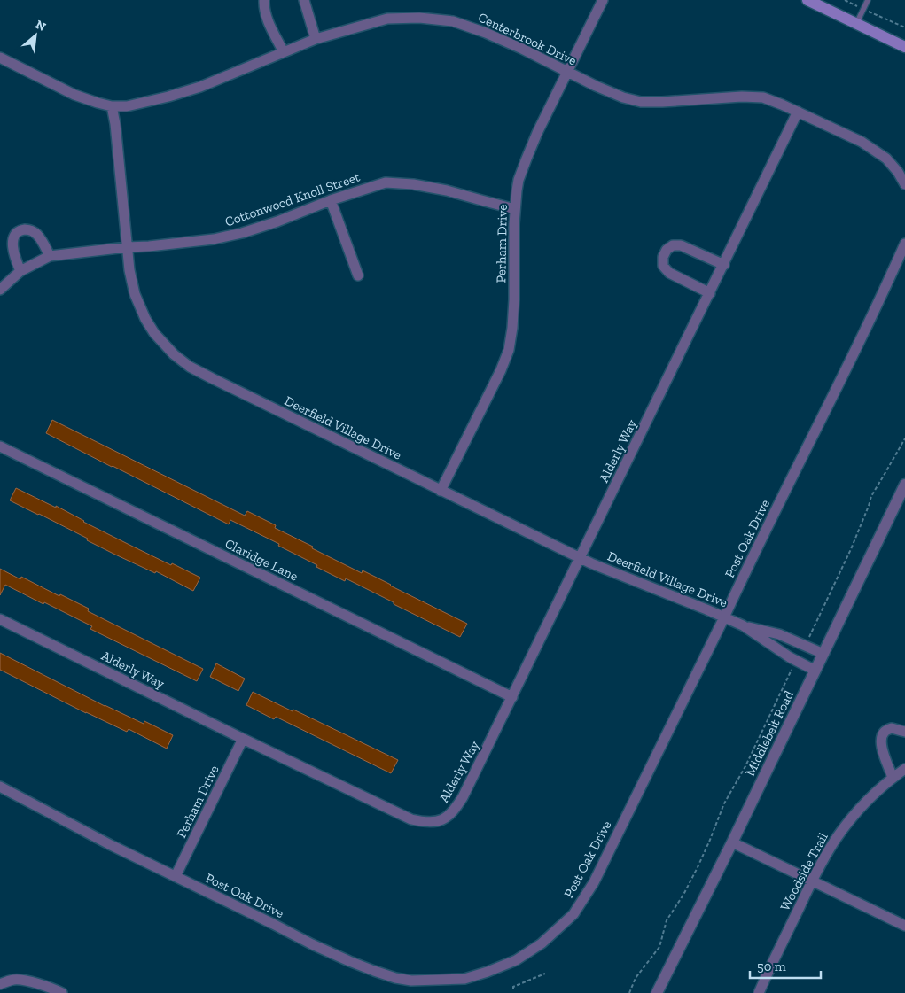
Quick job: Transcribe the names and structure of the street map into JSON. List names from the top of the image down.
{
  "streets": {
    "street": [
      "Centerbrook Drive",
      "Cottonwood Knoll Street",
      "Perham Drive",
      "Deerfield Village Drive",
      "Alderly Way",
      "Post Oak Drive",
      "Claridge Lane",
      "Middlebelt Road",
      "Woodside Trail"
    ]
  },
  "crossings": [
    ["Centerbrook Drive", "Perham Drive"],
    ["Centerbrook Drive", "Deerfield Village Drive"],
    ["Centerbrook Drive", "Alderly Way"],
    ["Cottonwood Knoll Street", "Perham Drive"],
    ["Cottonwood Knoll Street", "Deerfield Village Drive"],
    ["Perham Drive", "Deerfield Village Drive"],
    ["Perham Drive", "Alderly Way"],
    ["Perham Drive", "Post Oak Drive"],
    ["Deerfield Village Drive", "Alderly Way"],
    ["Deerfield Village Drive", "Post Oak Drive"],
    ["Deerfield Village Drive", "Middlebelt Road"],
    ["Alderly Way", "Claridge Lane"]
  ],
  "scale_bar": "50 m",
  "north": "top right"
}
